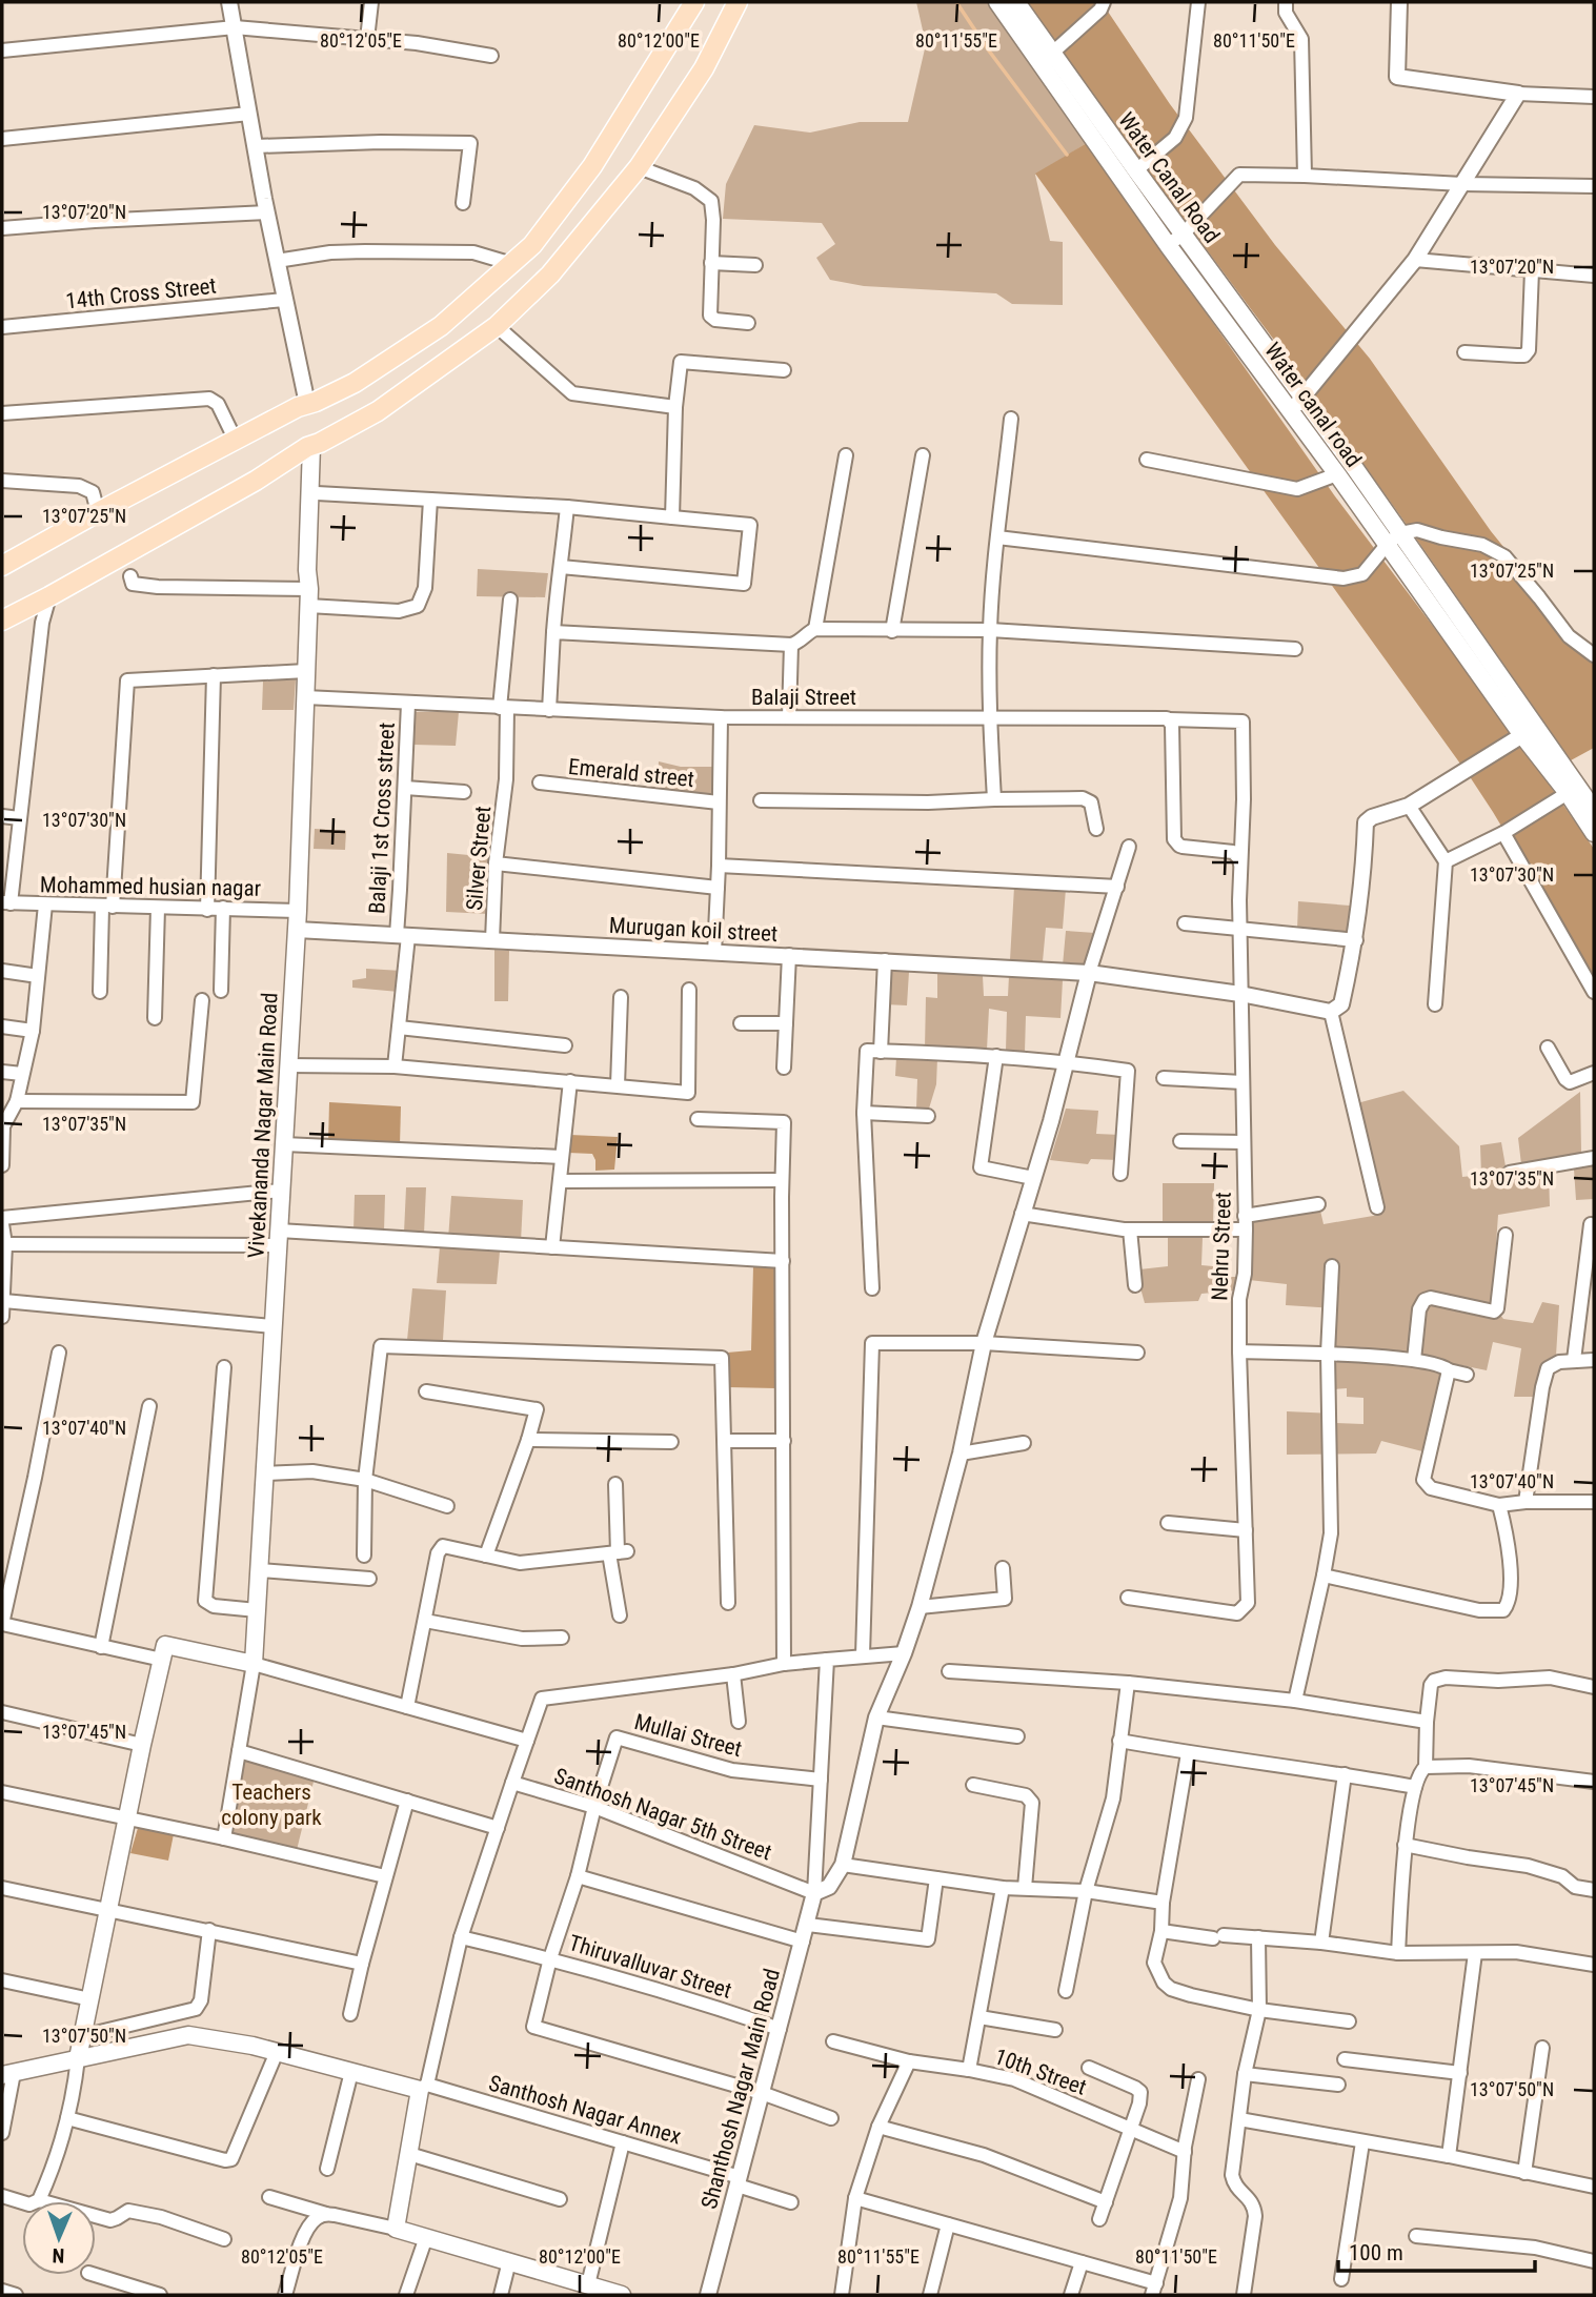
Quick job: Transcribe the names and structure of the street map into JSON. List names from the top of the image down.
{
  "streets": {
    "main road": ["Water Canal Road", "Water canal road", "Vivekananda Nagar Main Road"],
    "street": [
      "14th Cross Street",
      "Balaji Street",
      "Emerald street",
      "Balaji 1st Cross street",
      "Silver Street",
      "Mohammed husian nagar",
      "Murugan koil street",
      "Nehru Street",
      "Mullai Street",
      "Santhosh Nagar 5th Street",
      "Thiruvalluvar Street",
      "10th Street",
      "Shanthosh Nagar Main Road",
      "Santhosh Nagar Annex"
    ]
  },
  "crossings": [
    ["Water Canal Road", "Water canal road"],
    ["Balaji Street", "Balaji 1st Cross street"],
    ["Balaji Street", "Silver Street"],
    ["Balaji Street", "Vivekananda Nagar Main Road"],
    ["Balaji Street", "Nehru Street"],
    ["Balaji 1st Cross street", "Murugan koil street"],
    ["Silver Street", "Murugan koil street"],
    ["Mohammed husian nagar", "Vivekananda Nagar Main Road"],
    ["Murugan koil street", "Vivekananda Nagar Main Road"],
    ["Murugan koil street", "Nehru Street"],
    ["Mullai Street", "Santhosh Nagar 5th Street"],
    ["Santhosh Nagar 5th Street", "Shanthosh Nagar Main Road"],
    ["Thiruvalluvar Street", "Shanthosh Nagar Main Road"],
    ["Shanthosh Nagar Main Road", "Santhosh Nagar Annex"]
  ],
  "parks": ["Teachers colony park"],
  "scale_bar": "100 m",
  "north": "bottom",
  "coordinates": [
    "80°12'05\"E",
    "80°12'00\"E",
    "80°11'55\"E",
    "80°11'50\"E",
    "13°07'20\"N",
    "13°07'25\"N",
    "13°07'30\"N",
    "13°07'35\"N",
    "13°07'40\"N",
    "13°07'45\"N",
    "13°07'50\"N"
  ]
}
